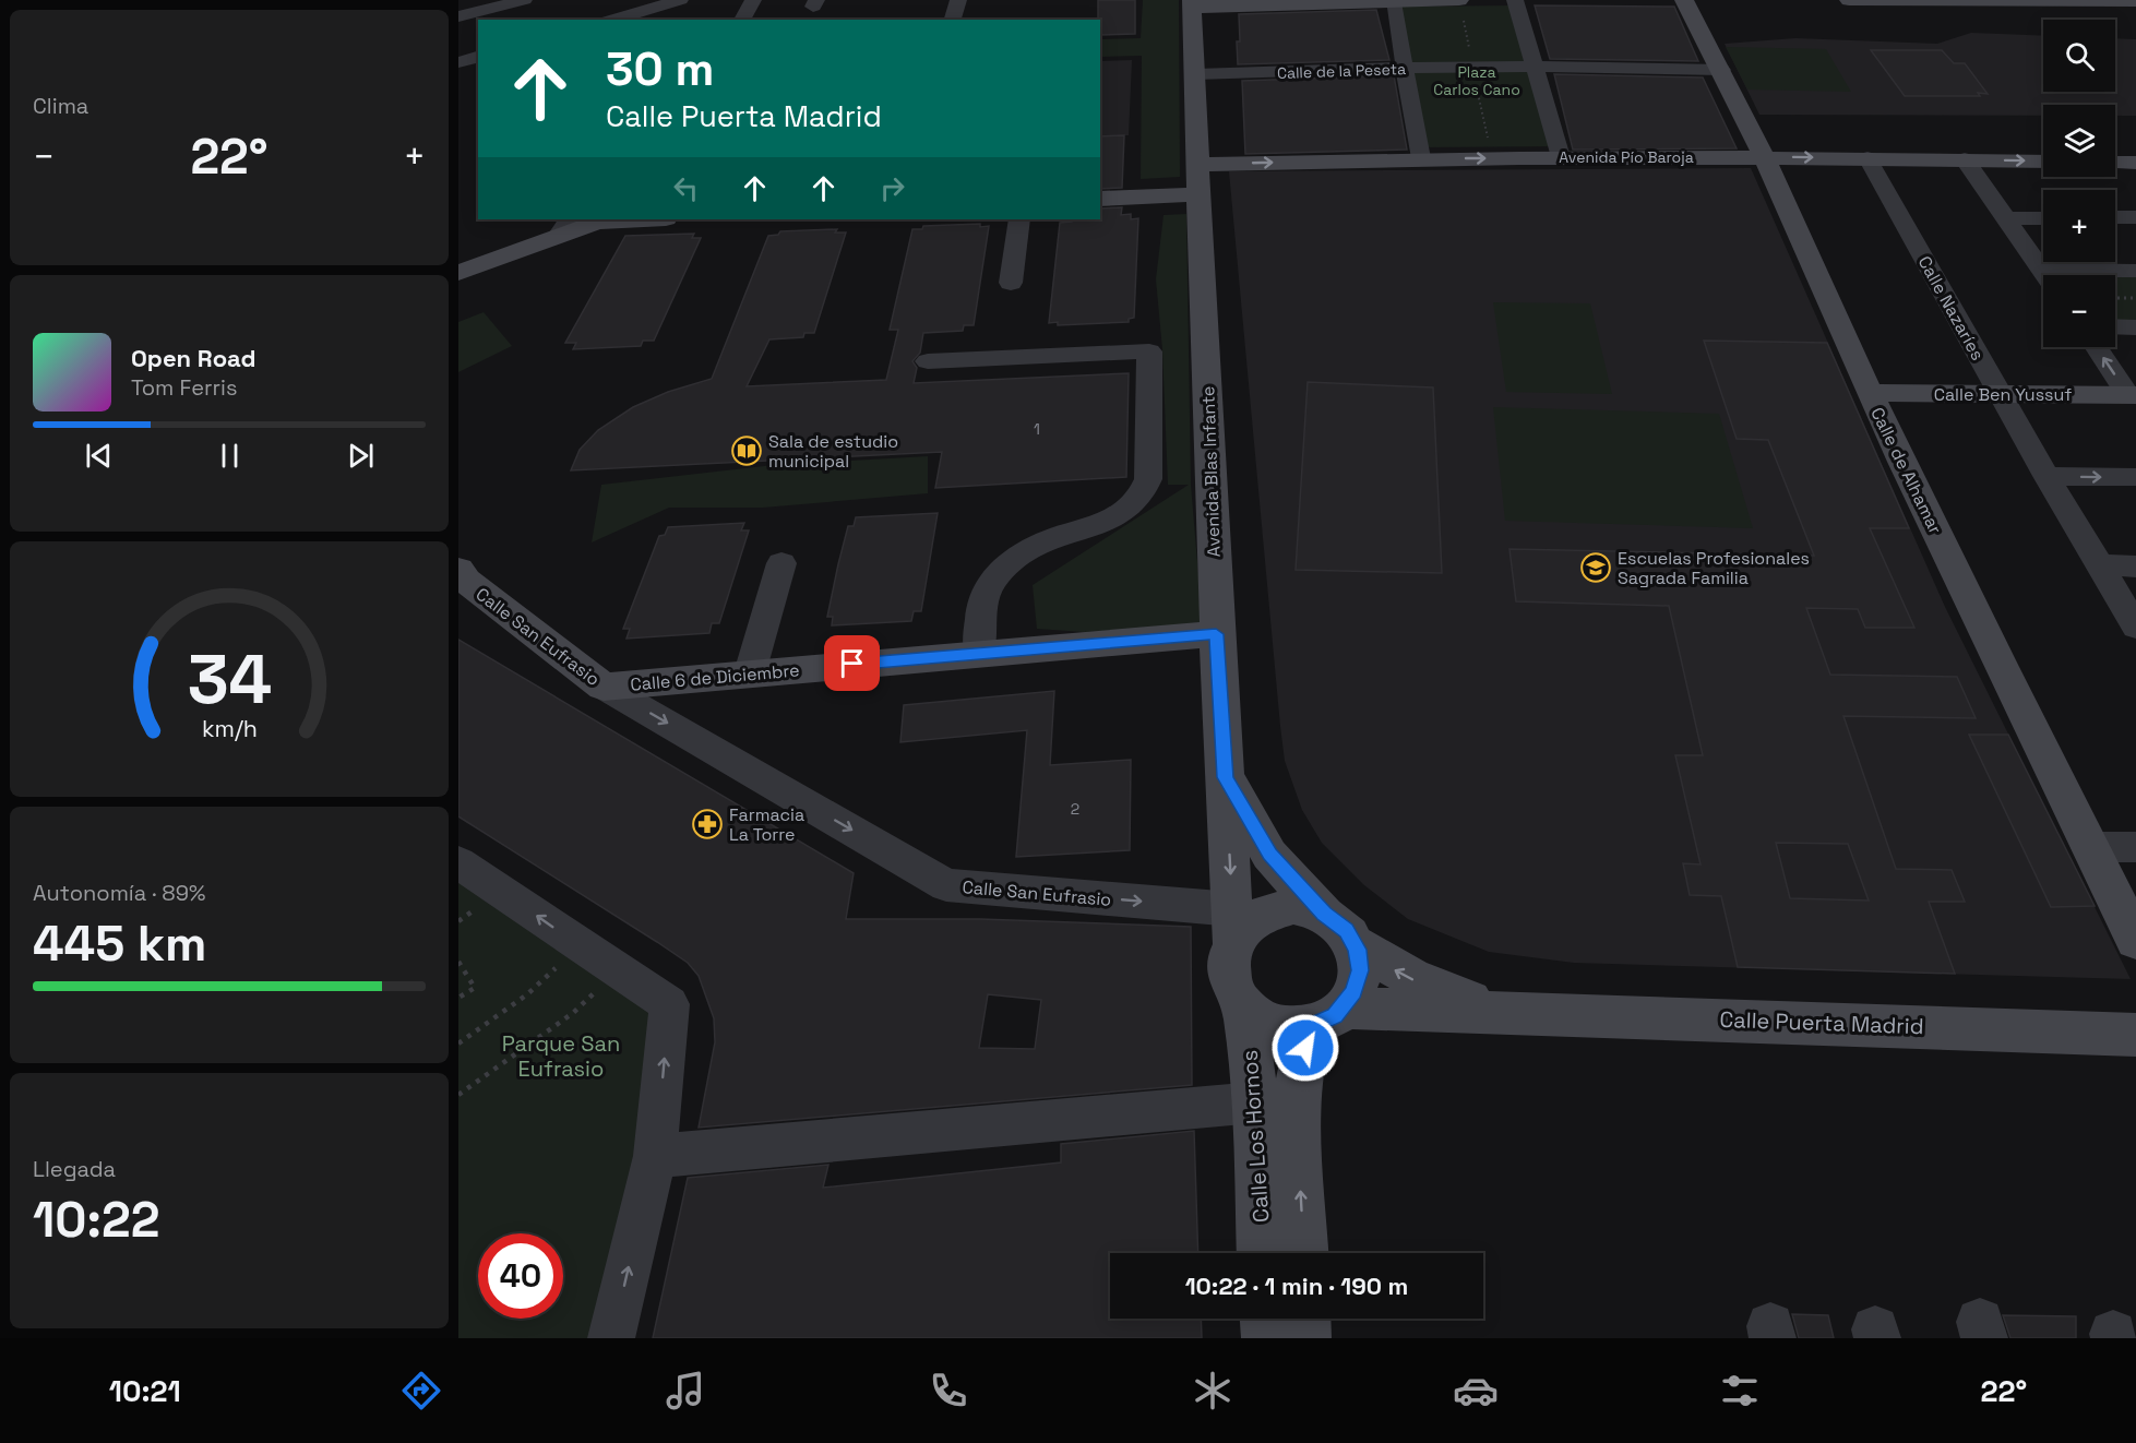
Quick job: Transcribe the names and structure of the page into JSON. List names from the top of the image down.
{
  "streets": {
    "street": [
      "Calle de la Peseta",
      "Avenida Pío Baroja",
      "Calle Nazaríes",
      "Calle Ben Yussuf",
      "Calle de Alhamar",
      "Avenida Blas Infante",
      "Calle San Eufrasio",
      "Calle 6 de Diciembre",
      "Calle Puerta Madrid",
      "Calle Los Hornos"
    ]
  },
  "crossings": [
    ["Calle de la Peseta", "Calle de Alhamar"],
    ["Calle de la Peseta", "Avenida Blas Infante"],
    ["Avenida Pío Baroja", "Calle Nazaríes"],
    ["Avenida Pío Baroja", "Calle de Alhamar"],
    ["Avenida Pío Baroja", "Avenida Blas Infante"],
    ["Calle Nazaríes", "Calle Ben Yussuf"],
    ["Calle Ben Yussuf", "Calle de Alhamar"],
    ["Avenida Blas Infante", "Calle San Eufrasio"],
    ["Avenida Blas Infante", "Calle 6 de Diciembre"],
    ["Avenida Blas Infante", "Calle Puerta Madrid"],
    ["Avenida Blas Infante", "Calle Los Hornos"],
    ["Calle San Eufrasio", "Calle 6 de Diciembre"],
    ["Calle San Eufrasio", "Calle Puerta Madrid"],
    ["Calle San Eufrasio", "Calle Los Hornos"],
    ["Calle Puerta Madrid", "Calle Los Hornos"]
  ],
  "one_way": ["Calle San Eufrasio"],
  "parks": ["Plaza Carlos Cano", "Parque San Eufrasio"],
  "places": {
    "library": ["Sala de estudio municipal"],
    "school or university": ["Escuelas Profesionales Sagrada Familia"],
    "pharmacy": ["Farmacia La Torre"]
  },
  "house_numbers": ["1", "2"],
  "page": {
    "tile": [
      "Clima",
      ["Autonomía · 89%", "445 km"],
      ["Llegada", "10:22"]
    ],
    "map_buttons": ["+", "−"],
    "turn": ["30 m", "Calle Puerta Madrid"],
    "heat": ["−", "22°", "+"],
    "song": ["Open Road", "Tom Ferris"],
    "limit": "40",
    "trip": "10:22 · 1 min · 190 m",
    "tabs": ["10:21", "22°"],
    "gauge": ["34", "km/h"]
  }
}
